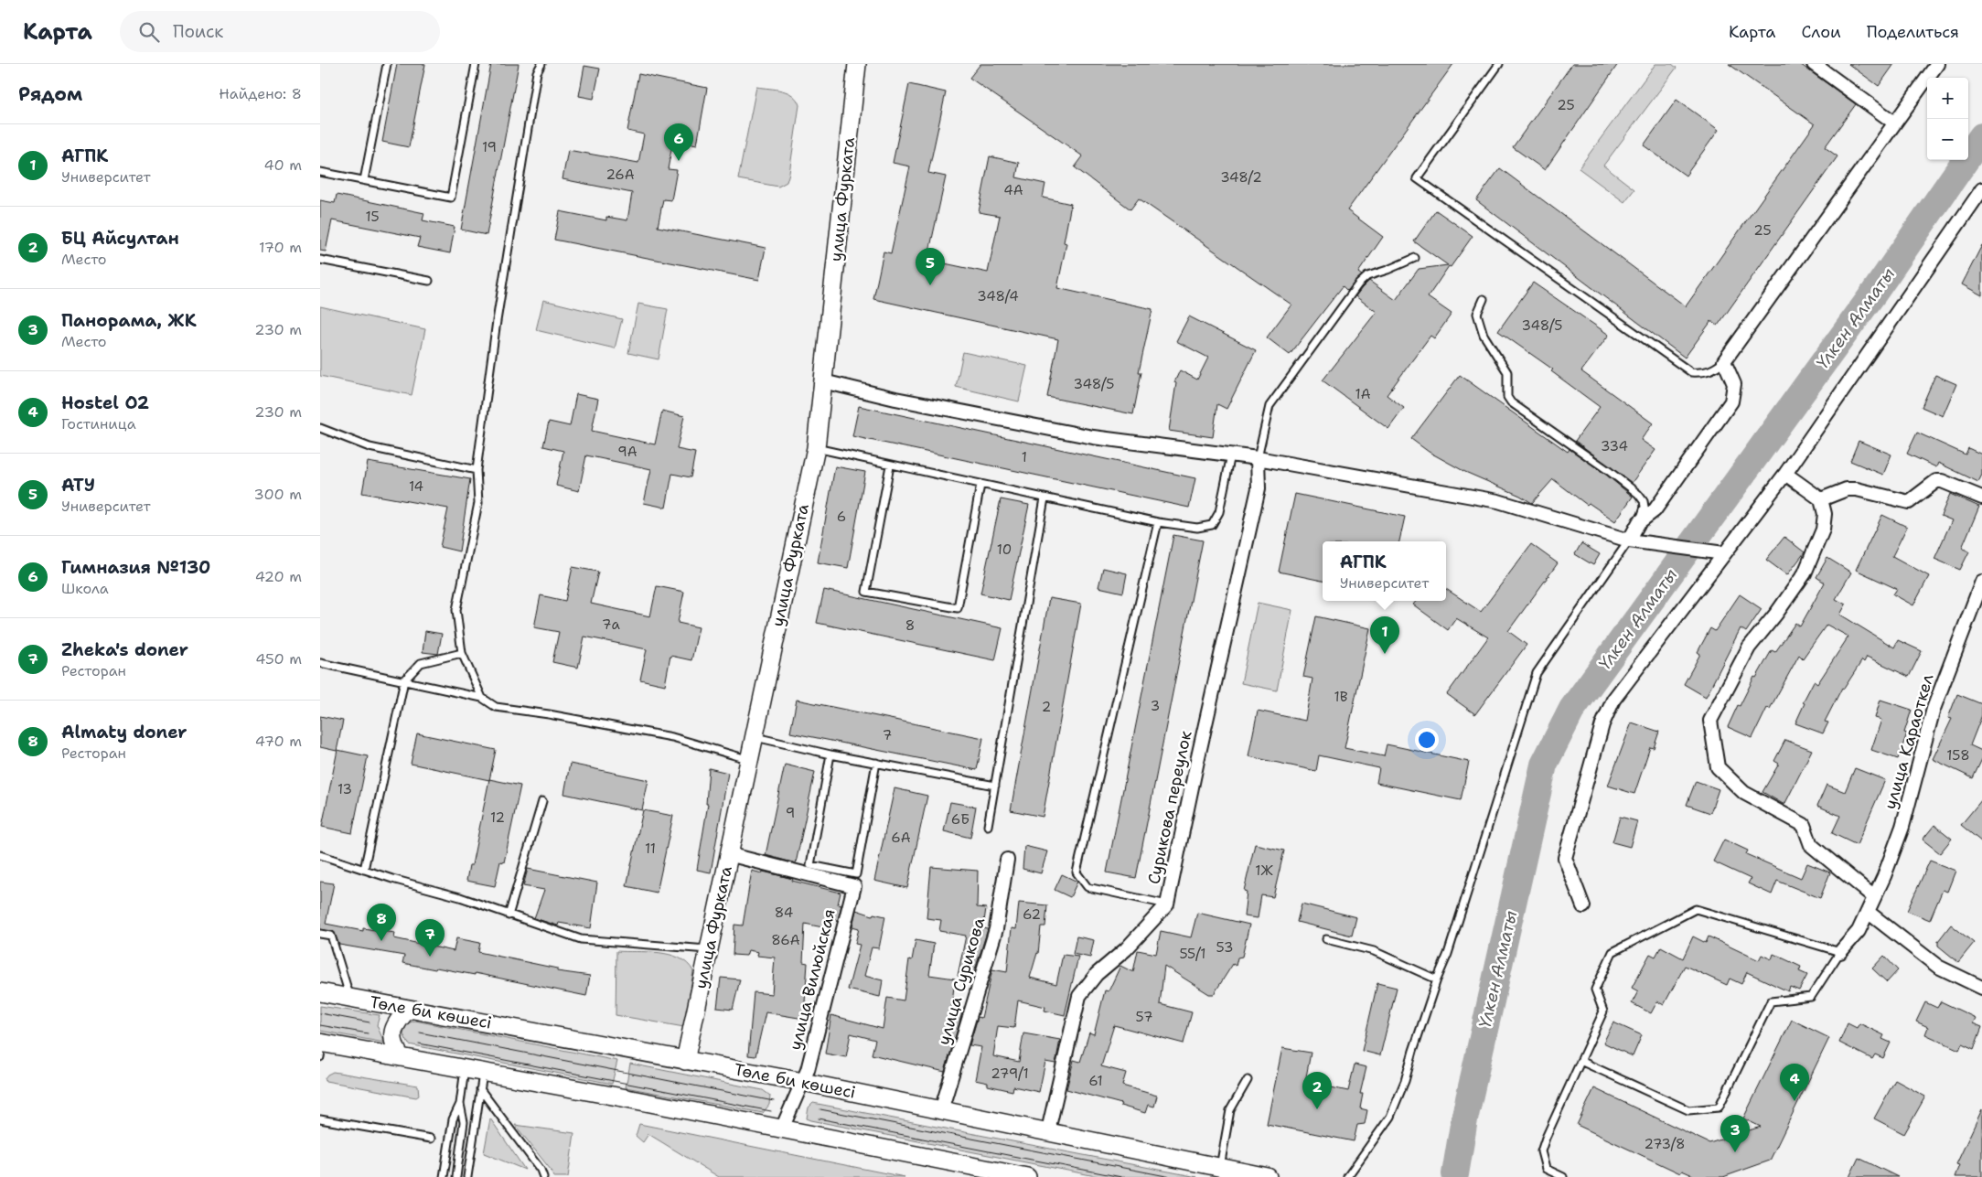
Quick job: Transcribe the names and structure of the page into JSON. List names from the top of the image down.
{
  "streets": {
    "main road": ["улица Фурката", "Төле би көшесі"],
    "street": [
      "улица Караоткел",
      "Сурикова переулок",
      "улица Вилюйская",
      "улица Сурикова"
    ]
  },
  "crossings": [
    ["улица Фурката", "улица Вилюйская"],
    ["улица Фурката", "Төле би көшесі"],
    ["Сурикова переулок", "Төле би көшесі"],
    ["улица Вилюйская", "Төле би көшесі"],
    ["улица Сурикова", "Төле би көшесі"]
  ],
  "water": ["Үлкен Алматы"],
  "house_numbers": [
    "25",
    "19",
    "26А",
    "348/2",
    "4А",
    "15",
    "25",
    "348/4",
    "348/5",
    "348/5",
    "1А",
    "334",
    "9А",
    "1",
    "14",
    "6",
    "10",
    "7а",
    "8",
    "1В",
    "3",
    "2",
    "7",
    "158",
    "13",
    "9",
    "12",
    "6Б",
    "6А",
    "11",
    "1Ж",
    "84",
    "62",
    "86А",
    "53",
    "55/1",
    "57",
    "279/1",
    "61",
    "273/8"
  ],
  "page": {
    "header": "Карта",
    "search": "Поиск",
    "nav": ["Карта", "Слои", "Поделиться"],
    "heading": ["Рядом", "Найдено: 8"],
    "map_buttons": ["+", "−"],
    "list": [
      {
        "mark": "1",
        "name": "АГПК",
        "note": "Университет",
        "value": "40 m"
      },
      {
        "mark": "2",
        "name": "БЦ Айсултан",
        "note": "Место",
        "value": "170 m"
      },
      {
        "mark": "3",
        "name": "Панорама, ЖК",
        "note": "Место",
        "value": "230 m"
      },
      {
        "mark": "4",
        "name": "Hostel O2",
        "note": "Гостиница",
        "value": "230 m"
      },
      {
        "mark": "5",
        "name": "АТУ",
        "note": "Университет",
        "value": "300 m"
      },
      {
        "mark": "6",
        "name": "Гимназия №130",
        "note": "Школа",
        "value": "420 m"
      },
      {
        "mark": "7",
        "name": "Zheka's doner",
        "note": "Ресторан",
        "value": "450 m"
      },
      {
        "mark": "8",
        "name": "Almaty doner",
        "note": "Ресторан",
        "value": "470 m"
      }
    ],
    "pins": [
      "6",
      "5",
      "1",
      "8",
      "7",
      "4",
      "2",
      "3"
    ],
    "popup": ["АГПК", "Университет"]
  }
}
